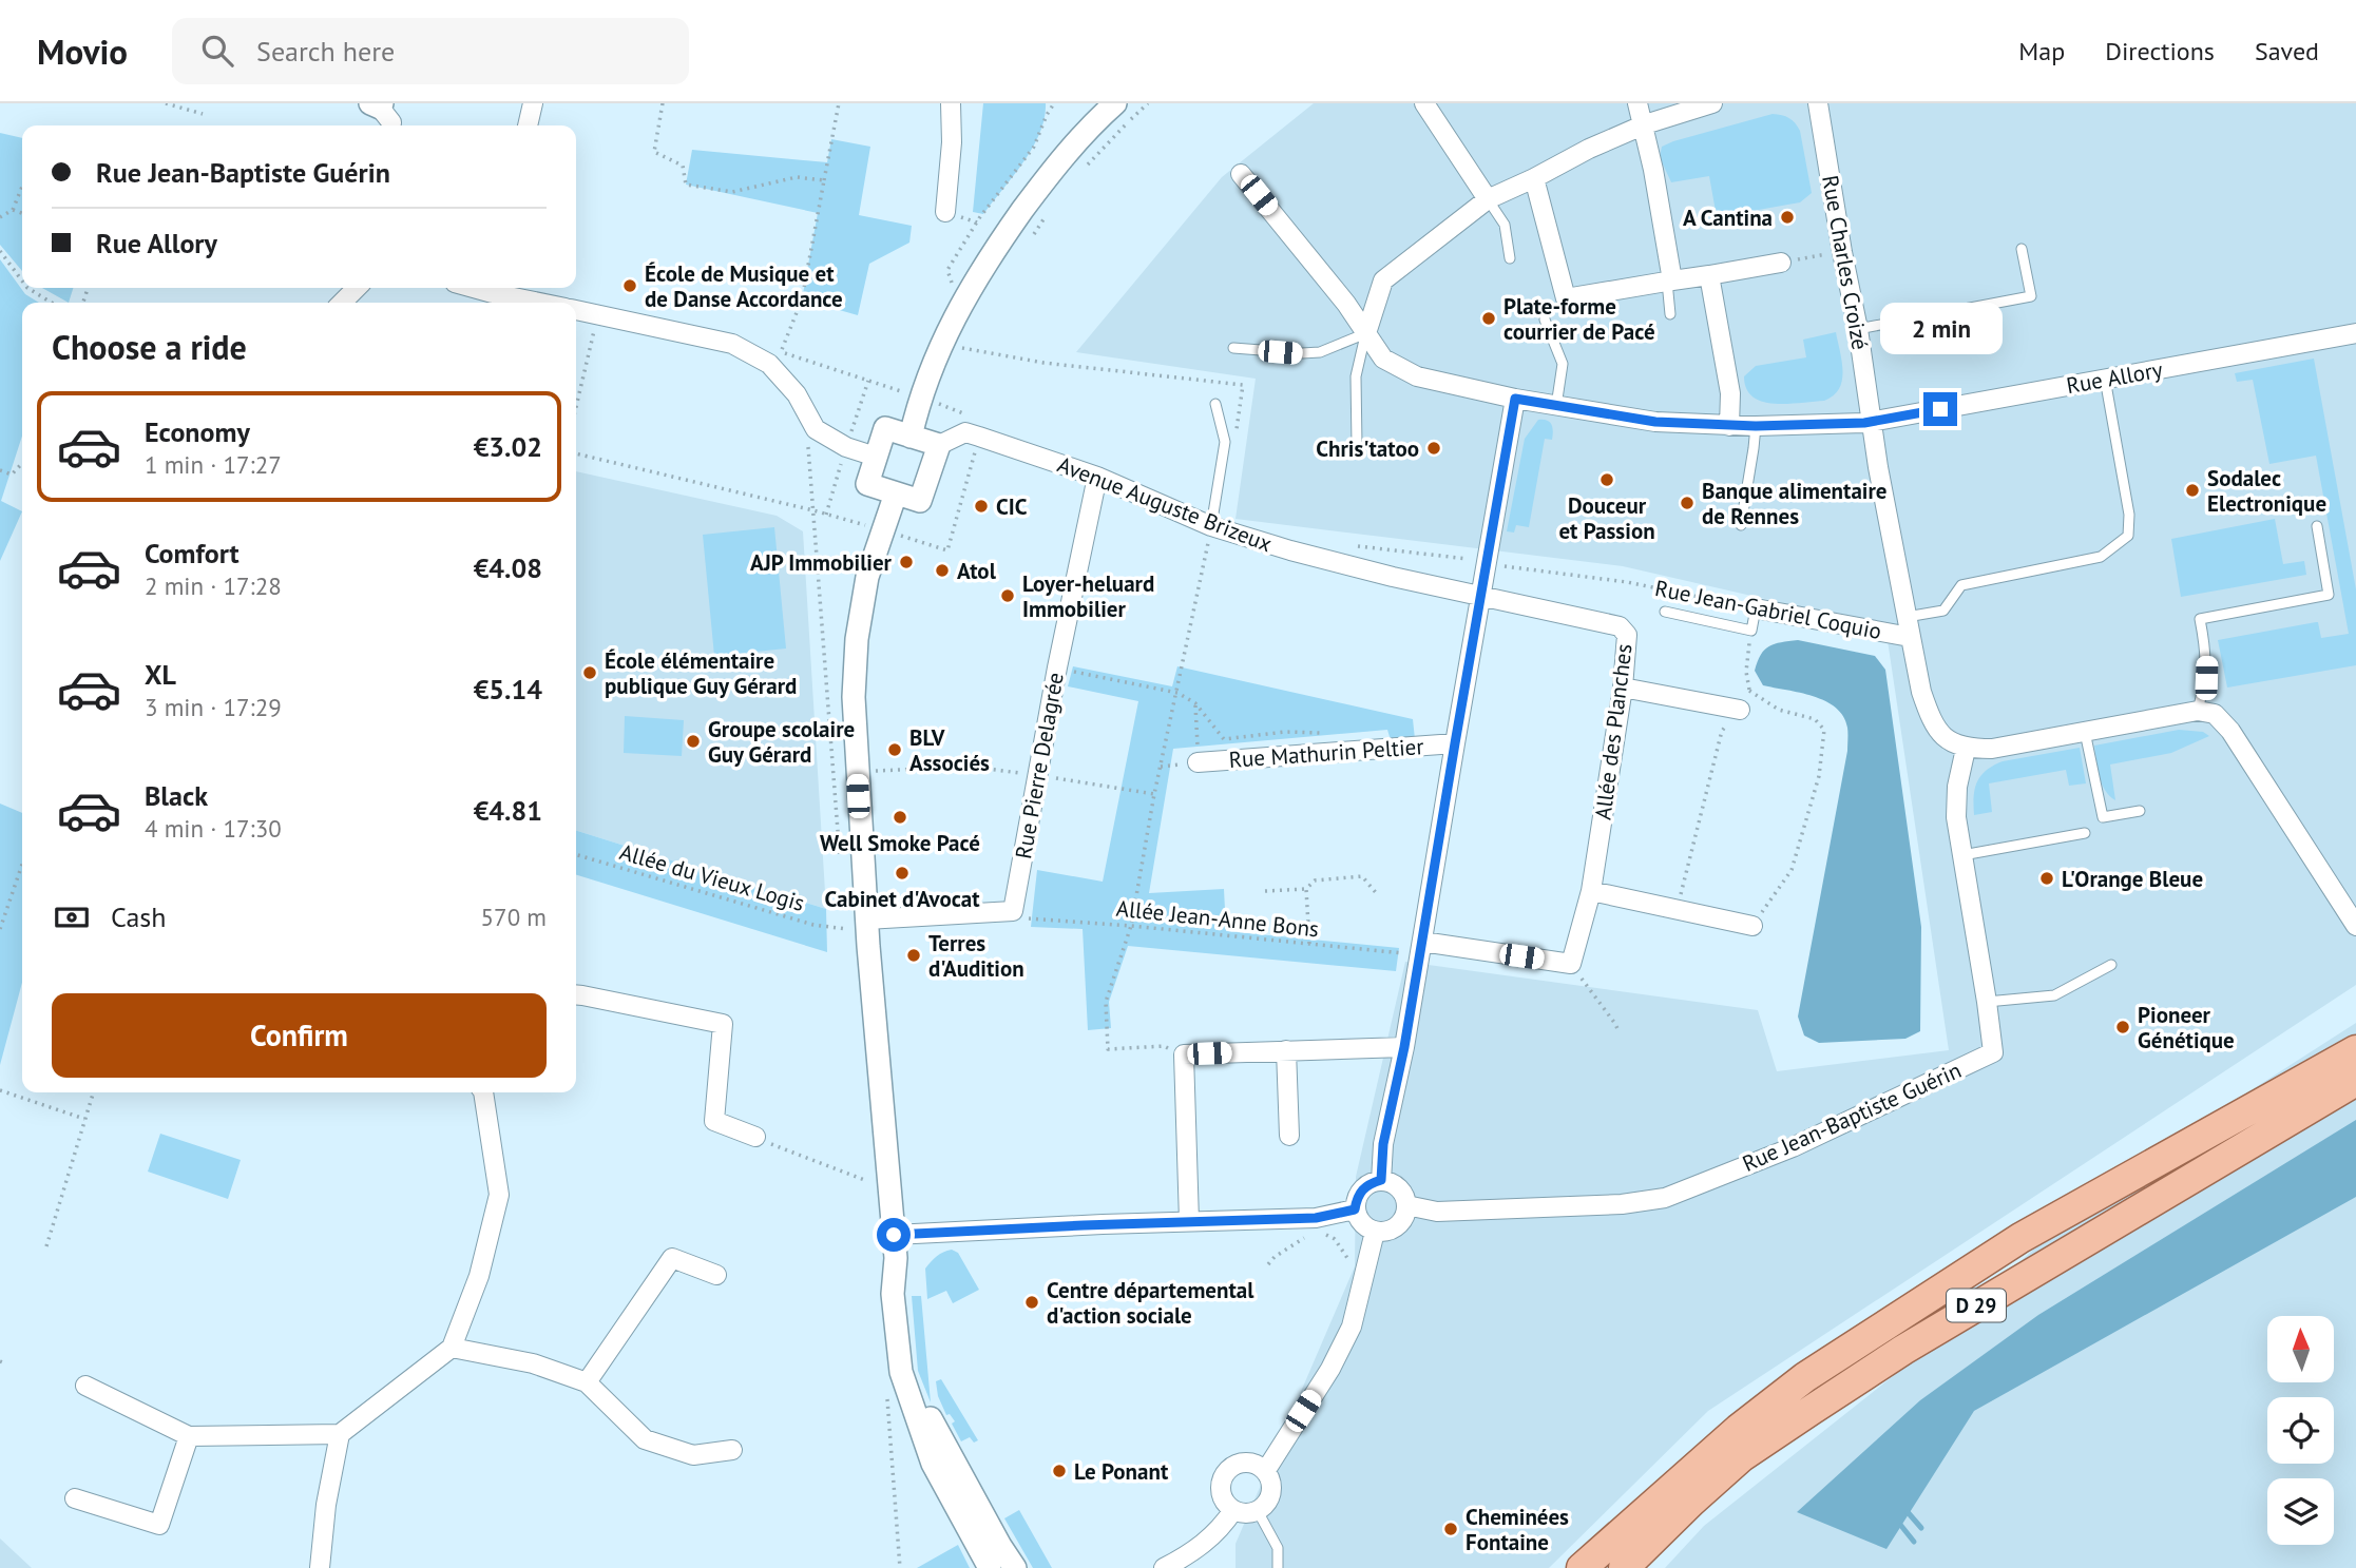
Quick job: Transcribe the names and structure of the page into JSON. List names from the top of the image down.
{
  "streets": {
    "main road": ["D 29"],
    "street": [
      "Rue Charles Croizé",
      "Rue Allory",
      "Avenue Auguste Brizeux",
      "Rue Jean-Gabriel Coquio",
      "Allée des Planches",
      "Rue Mathurin Peltier",
      "Rue Pierre Delagrée",
      "Rue Jean-Baptiste Guérin"
    ],
    "path": ["Allée du Vieux Logis", "Allée Jean-Anne Bons"]
  },
  "crossings": [
    ["Rue Charles Croizé", "Rue Allory"],
    ["Rue Charles Croizé", "Rue Jean-Gabriel Coquio"],
    ["Rue Allory", "Rue Jean-Gabriel Coquio"],
    ["Avenue Auguste Brizeux", "Allée des Planches"],
    ["Avenue Auguste Brizeux", "Rue Pierre Delagrée"],
    ["Rue Jean-Gabriel Coquio", "Rue Jean-Baptiste Guérin"],
    ["Rue Pierre Delagrée", "Allée Jean-Anne Bons"]
  ],
  "places": [
    "A Cantina",
    "École de Musique et de Danse Accordance",
    "Plate-forme courrier de Pacé",
    "Chris'tatoo",
    "Douceur et Passion",
    "Sodalec Electronique",
    "Banque alimentaire de Rennes",
    "CIC",
    "AJP Immobilier",
    "Atol",
    "Loyer-heluard Immobilier",
    "École élémentaire publique Guy Gérard",
    "Groupe scolaire Guy Gérard",
    "BLV Associés",
    "Well Smoke Pacé",
    "Cabinet d'Avocat",
    "L'Orange Bleue",
    "Terres d'Audition",
    "Pioneer Génétique",
    "Centre départemental d'action sociale",
    "Le Ponant",
    "Cheminées Fontaine"
  ],
  "north": "top",
  "page": {
    "header": "Movio",
    "search": "Search here",
    "nav": ["Map", "Directions", "Saved"],
    "banner": ["Rue Jean-Baptiste Guérin", "Rue Allory"],
    "bubble": "2 min",
    "heading": "Choose a ride",
    "list": [
      {
        "name": "Economy",
        "note": "1 min · 17:27",
        "value": "€3.02"
      },
      {
        "name": "Comfort",
        "note": "2 min · 17:28",
        "value": "€4.08"
      },
      {
        "name": "XL",
        "note": "3 min · 17:29",
        "value": "€5.14"
      },
      {
        "name": "Black",
        "note": "4 min · 17:30",
        "value": "€4.81"
      }
    ],
    "pay": ["Cash", "570 m"],
    "buttons": "Confirm"
  }
}
